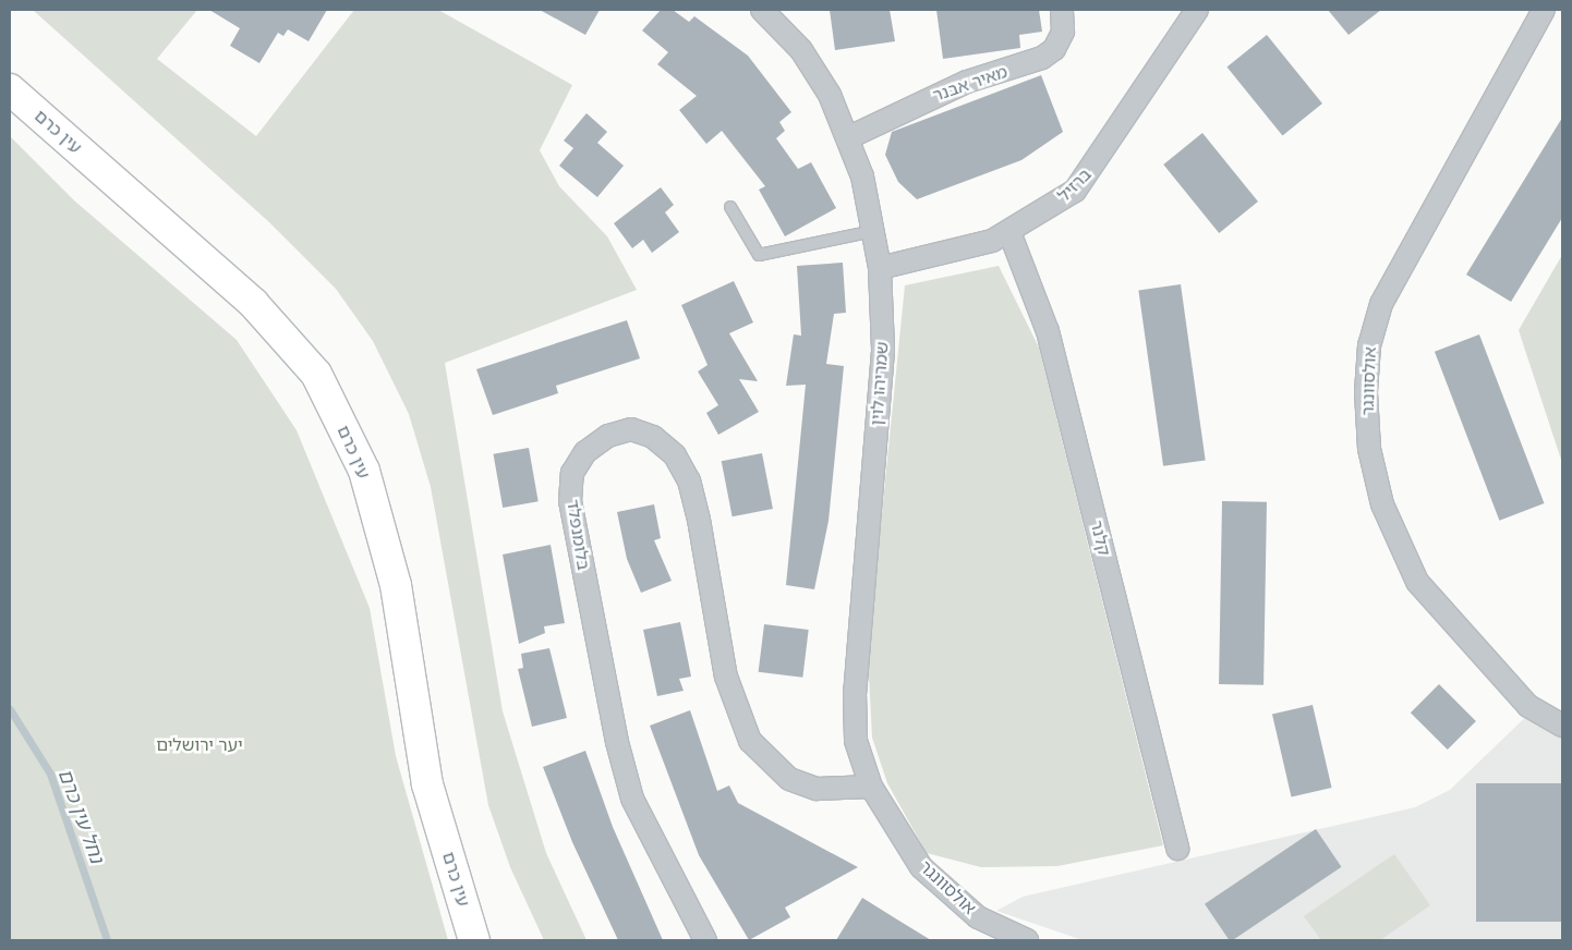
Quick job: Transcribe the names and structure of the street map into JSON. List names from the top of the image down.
{
  "streets": {
    "main road": ["עין כרם"],
    "street": [
      "מאיר אבנר",
      "ברזיל",
      "אולסוונגר",
      "שמריהו לוין",
      "בלומנפלד",
      "קלנר"
    ]
  },
  "crossings": [
    ["מאיר אבנר", "שמריהו לוין"],
    ["ברזיל", "שמריהו לוין"],
    ["ברזיל", "קלנר"],
    ["אולסוונגר", "שמריהו לוין"],
    ["אולסוונגר", "בלומנפלד"],
    ["שמריהו לוין", "בלומנפלד"]
  ],
  "water": ["נחל עין כרם"],
  "parks": ["יער ירושלים"]
}
